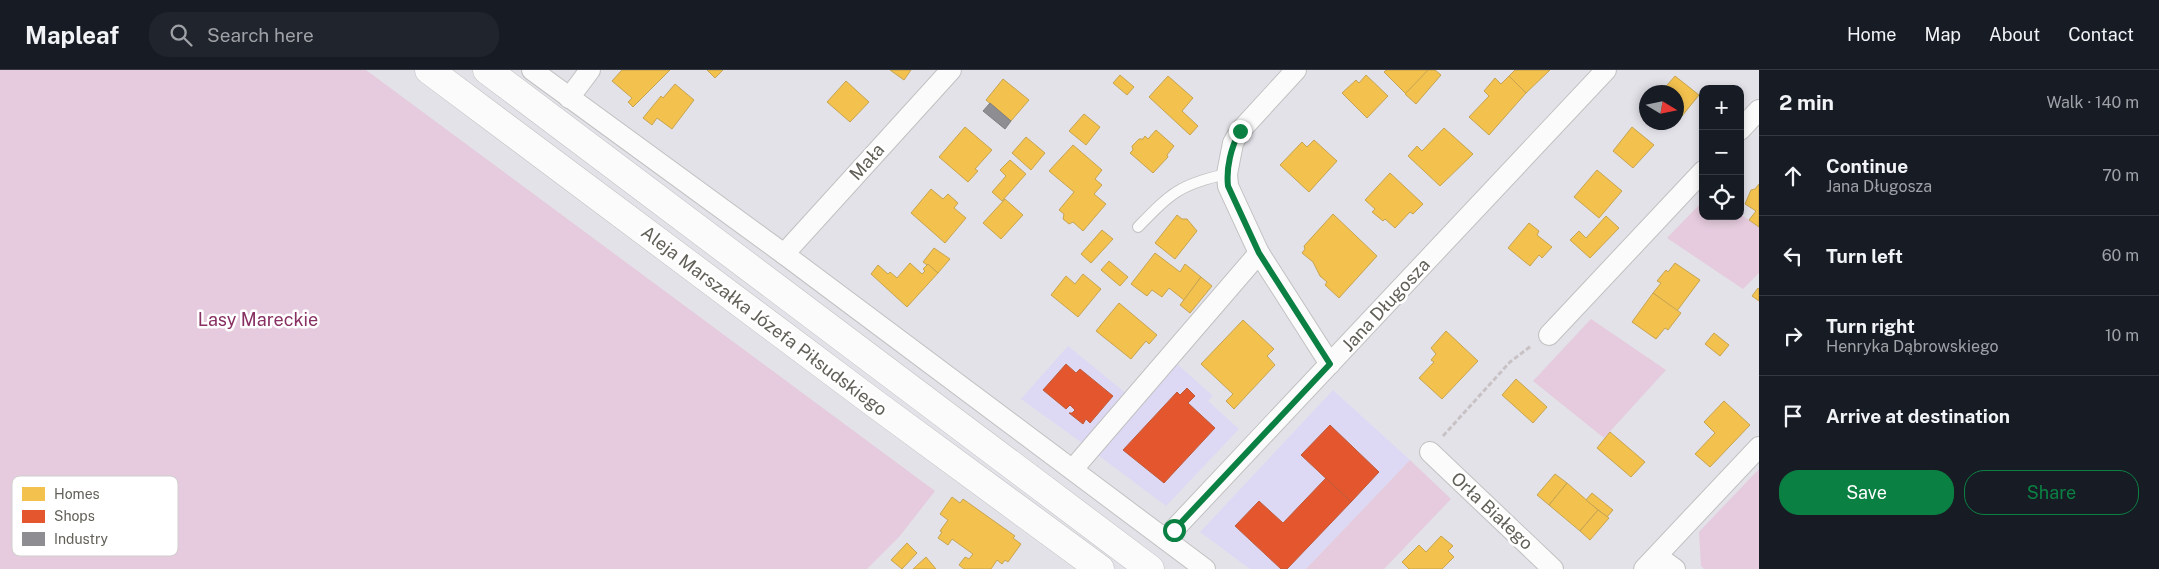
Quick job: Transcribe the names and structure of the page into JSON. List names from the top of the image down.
{
  "streets": {
    "main road": ["Aleja Marszałka Józefa Piłsudskiego"],
    "street": ["Mała", "Jana Długosza", "Orła Białego"]
  },
  "parks": ["Lasy Mareckie"],
  "legend": ["Homes", "Shops", "Industry"],
  "north": "right",
  "page": {
    "header": "Mapleaf",
    "search": "Search here",
    "nav": [
      "Home",
      "Map",
      "About",
      "Contact"
    ],
    "heading": ["2 min", "Walk · 140 m"],
    "map_buttons": ["+", "−"],
    "list": [
      ["Continue", "Jana Długosza", "70 m"],
      ["Turn left", "60 m"],
      ["Turn right", "Henryka Dąbrowskiego", "10 m"],
      "Arrive at destination"
    ],
    "buttons": ["Save", "Share"]
  }
}
